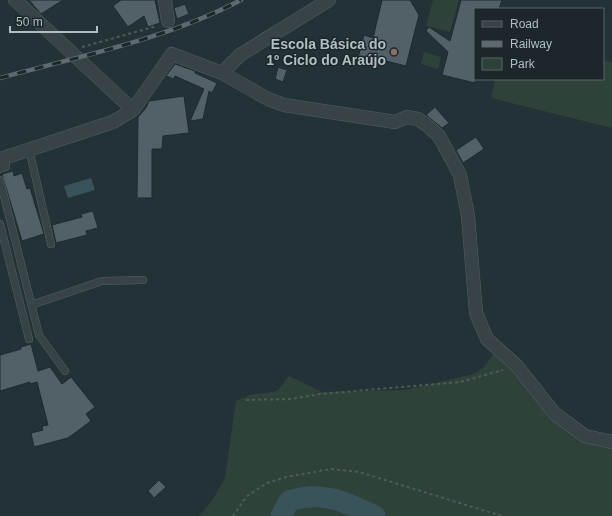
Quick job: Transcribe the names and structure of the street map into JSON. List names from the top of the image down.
{
  "places": ["Escola Básica do 1º Ciclo do Araújo"],
  "legend": ["Road", "Railway", "Park"],
  "scale_bar": "50 m"
}
